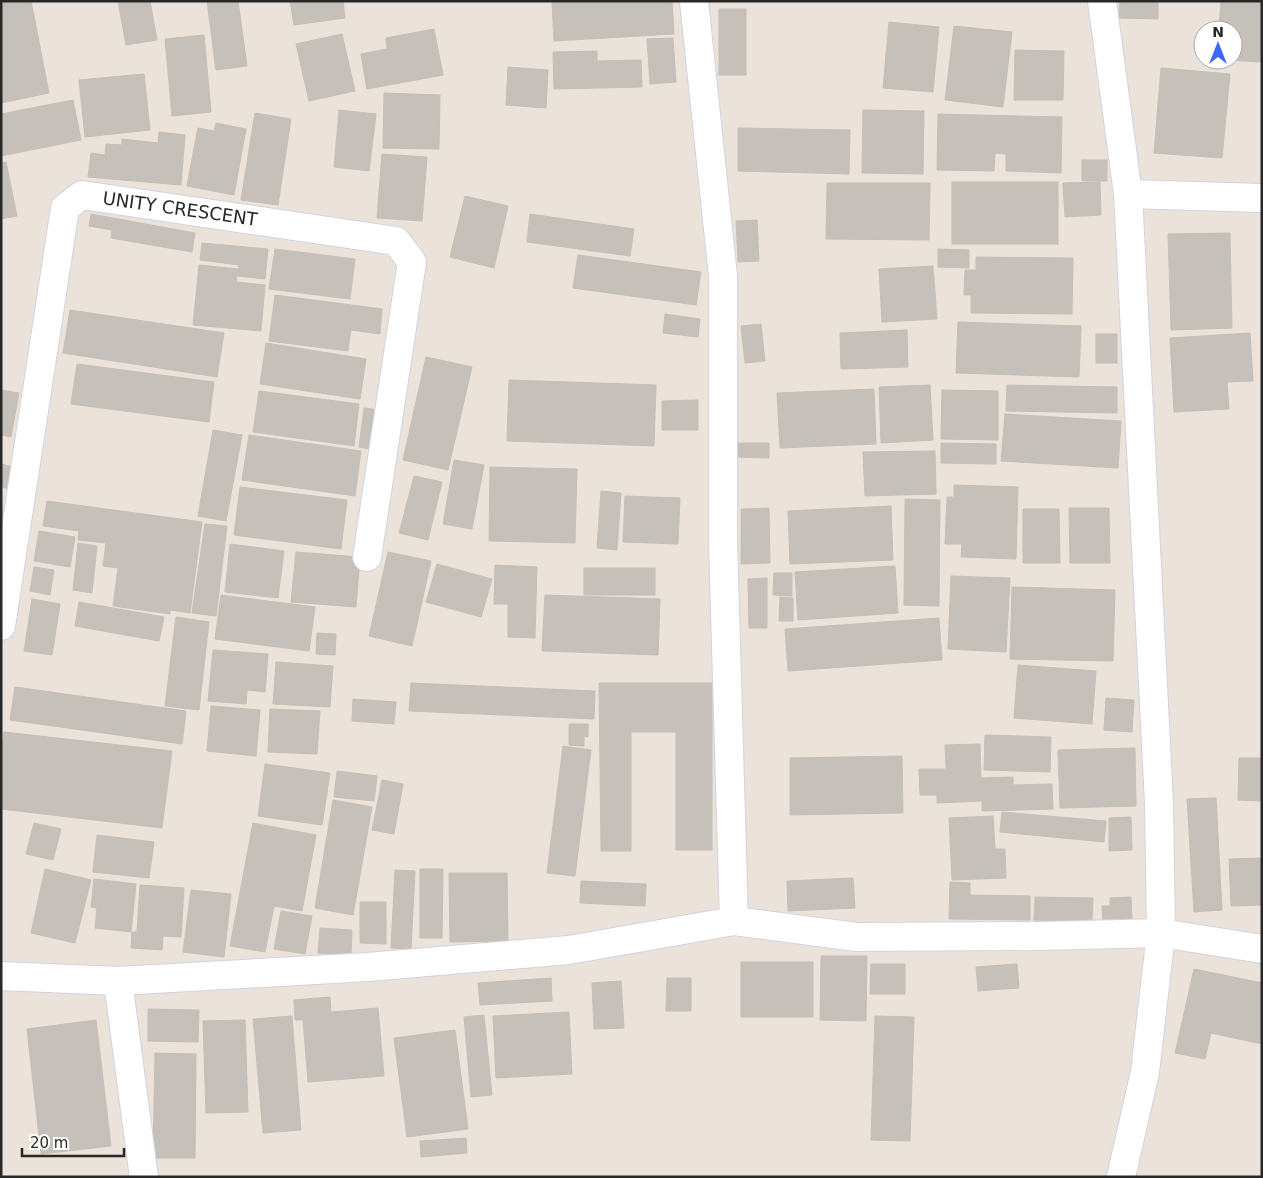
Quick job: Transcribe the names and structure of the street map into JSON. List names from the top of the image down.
{
  "streets": {
    "street": ["UNITY CRESCENT"]
  },
  "scale_bar": "20 m",
  "north": "top"
}
